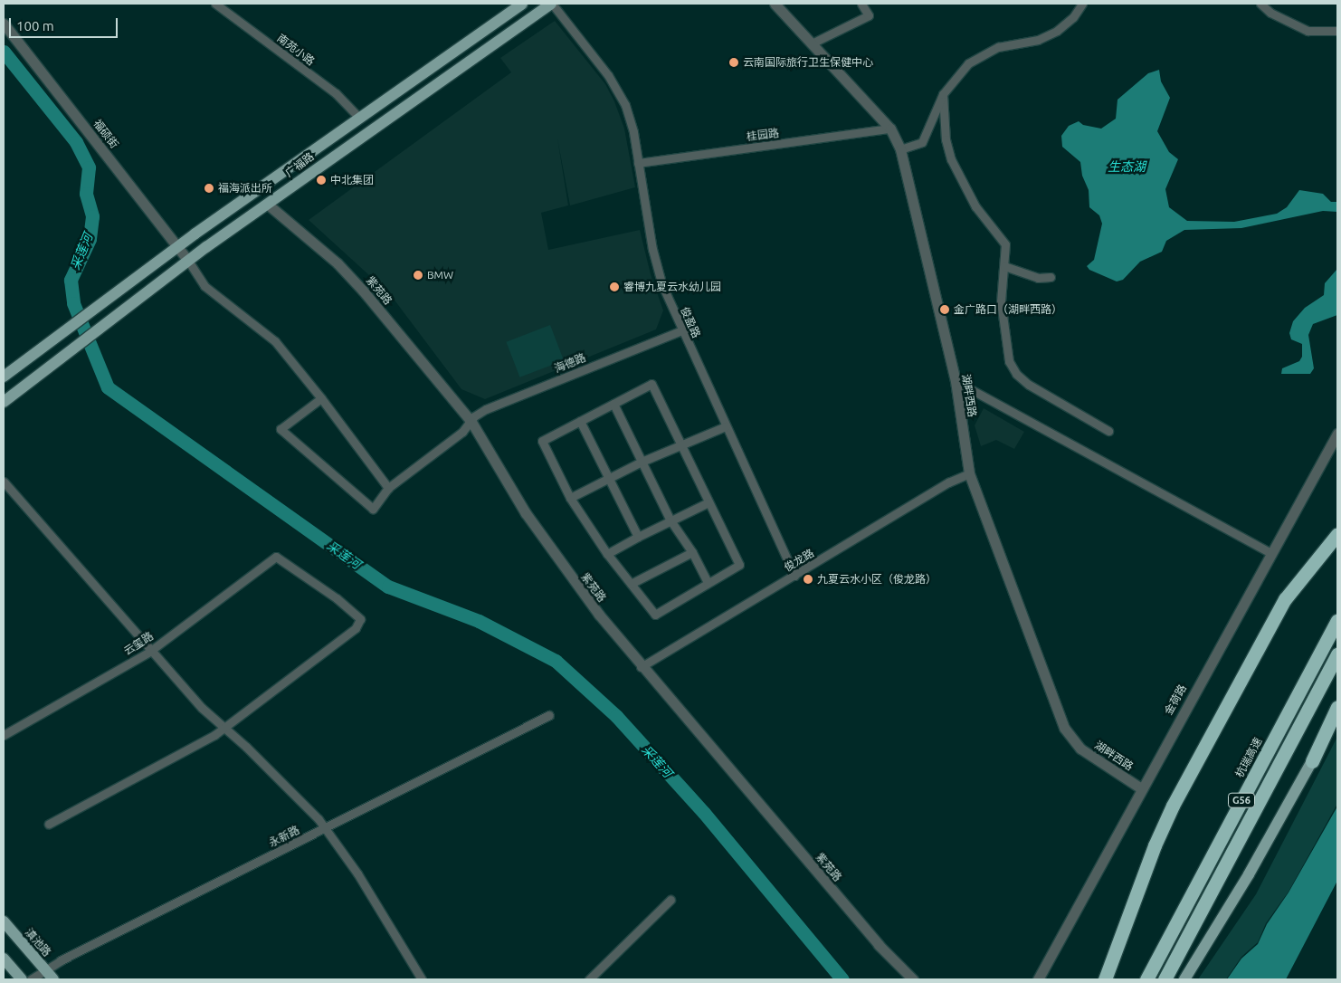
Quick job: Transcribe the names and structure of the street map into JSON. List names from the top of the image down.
{
  "streets": {
    "highway": ["杭瑞高速", "G56"],
    "main road": ["广福路", "滇池路"],
    "street": [
      "南苑小路",
      "福硕街",
      "桂园路",
      "紫苑路",
      "俊盈路",
      "海德路",
      "湖畔西路",
      "俊龙路",
      "云玺路",
      "金荷路",
      "永新路"
    ]
  },
  "crossings": [
    ["南苑小路", "广福路"],
    ["福硕街", "广福路"],
    ["桂园路", "俊盈路"],
    ["桂园路", "湖畔西路"],
    ["广福路", "紫苑路"],
    ["广福路", "俊盈路"],
    ["紫苑路", "海德路"],
    ["紫苑路", "俊龙路"],
    ["俊盈路", "海德路"],
    ["俊盈路", "俊龙路"],
    ["湖畔西路", "俊龙路"],
    ["湖畔西路", "金荷路"],
    ["永新路", "滇池路"]
  ],
  "water": ["生态湖", "采莲河"],
  "places": [
    "云南国际旅行卫生保健中心",
    "中北集团",
    "福海派出所",
    "BMW",
    "睿博九夏云水幼儿园",
    "金广路口（湖畔西路）",
    "九夏云水小区（俊龙路）"
  ],
  "scale_bar": "100 m"
}
